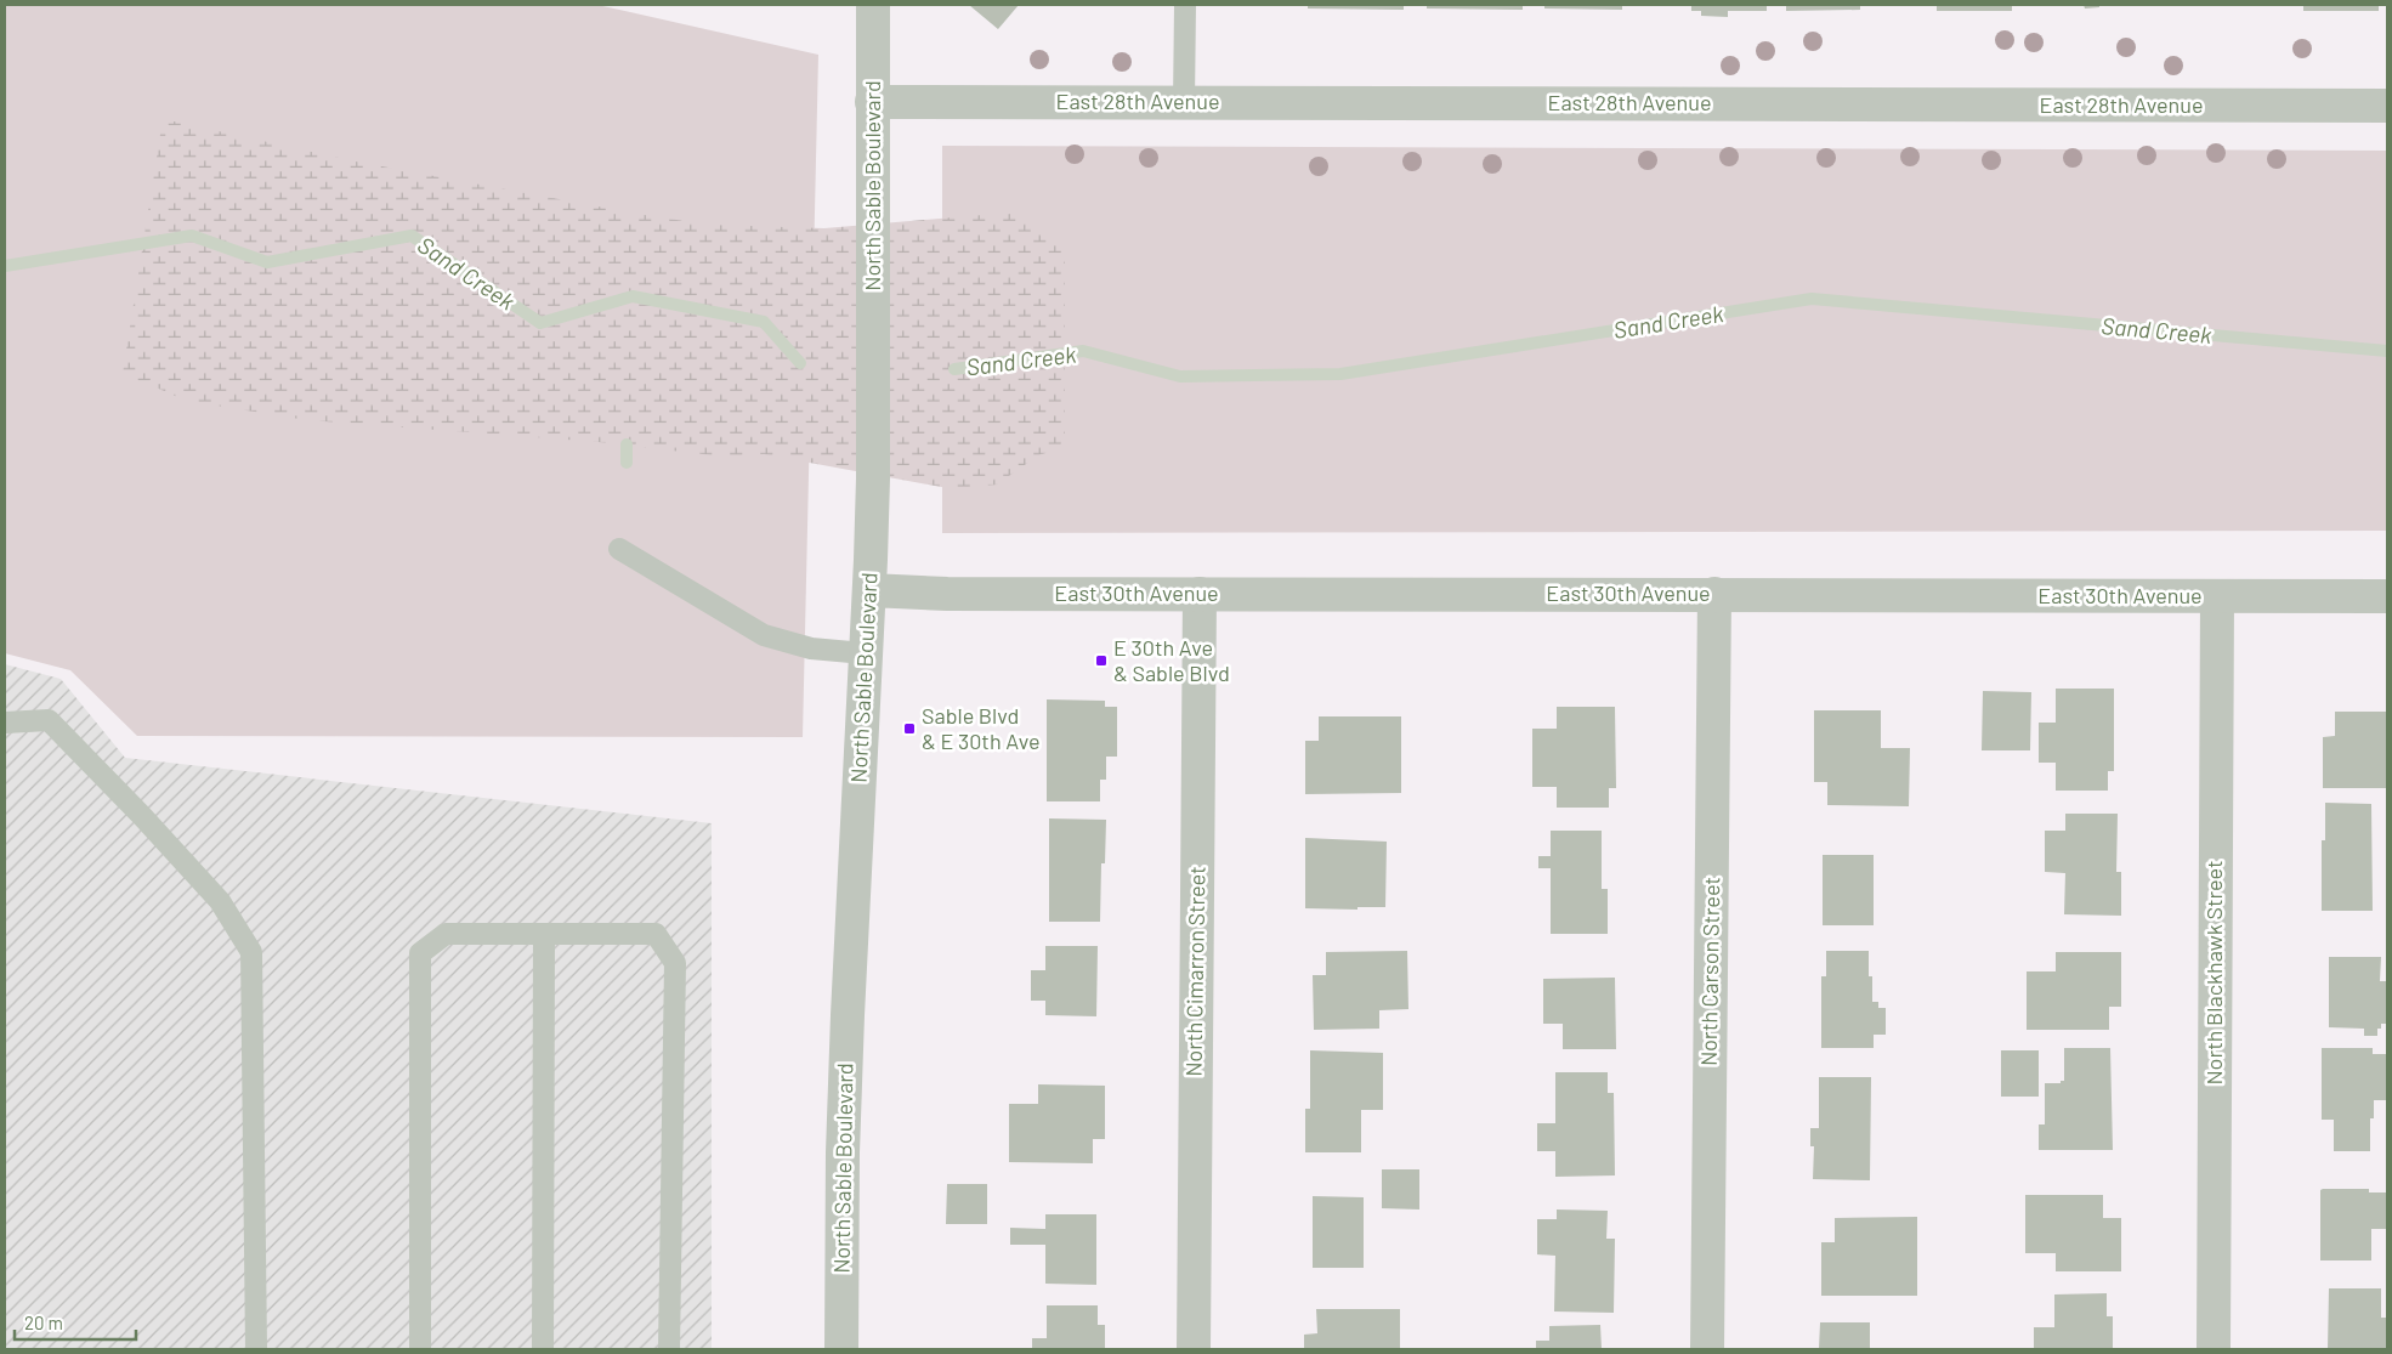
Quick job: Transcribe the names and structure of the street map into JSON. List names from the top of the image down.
{
  "streets": {
    "street": [
      "East 28th Avenue",
      "North Sable Boulevard",
      "East 30th Avenue",
      "North Cimarron Street",
      "North Carson Street",
      "North Blackhawk Street"
    ]
  },
  "crossings": [
    ["East 28th Avenue", "North Sable Boulevard"],
    ["North Sable Boulevard", "East 30th Avenue"],
    ["East 30th Avenue", "North Cimarron Street"],
    ["East 30th Avenue", "North Carson Street"],
    ["East 30th Avenue", "North Blackhawk Street"]
  ],
  "water": ["Sand Creek"],
  "places": {
    "transit": ["E 30th Ave & Sable Blvd", "Sable Blvd & E 30th Ave"]
  },
  "scale_bar": "20 m"
}
